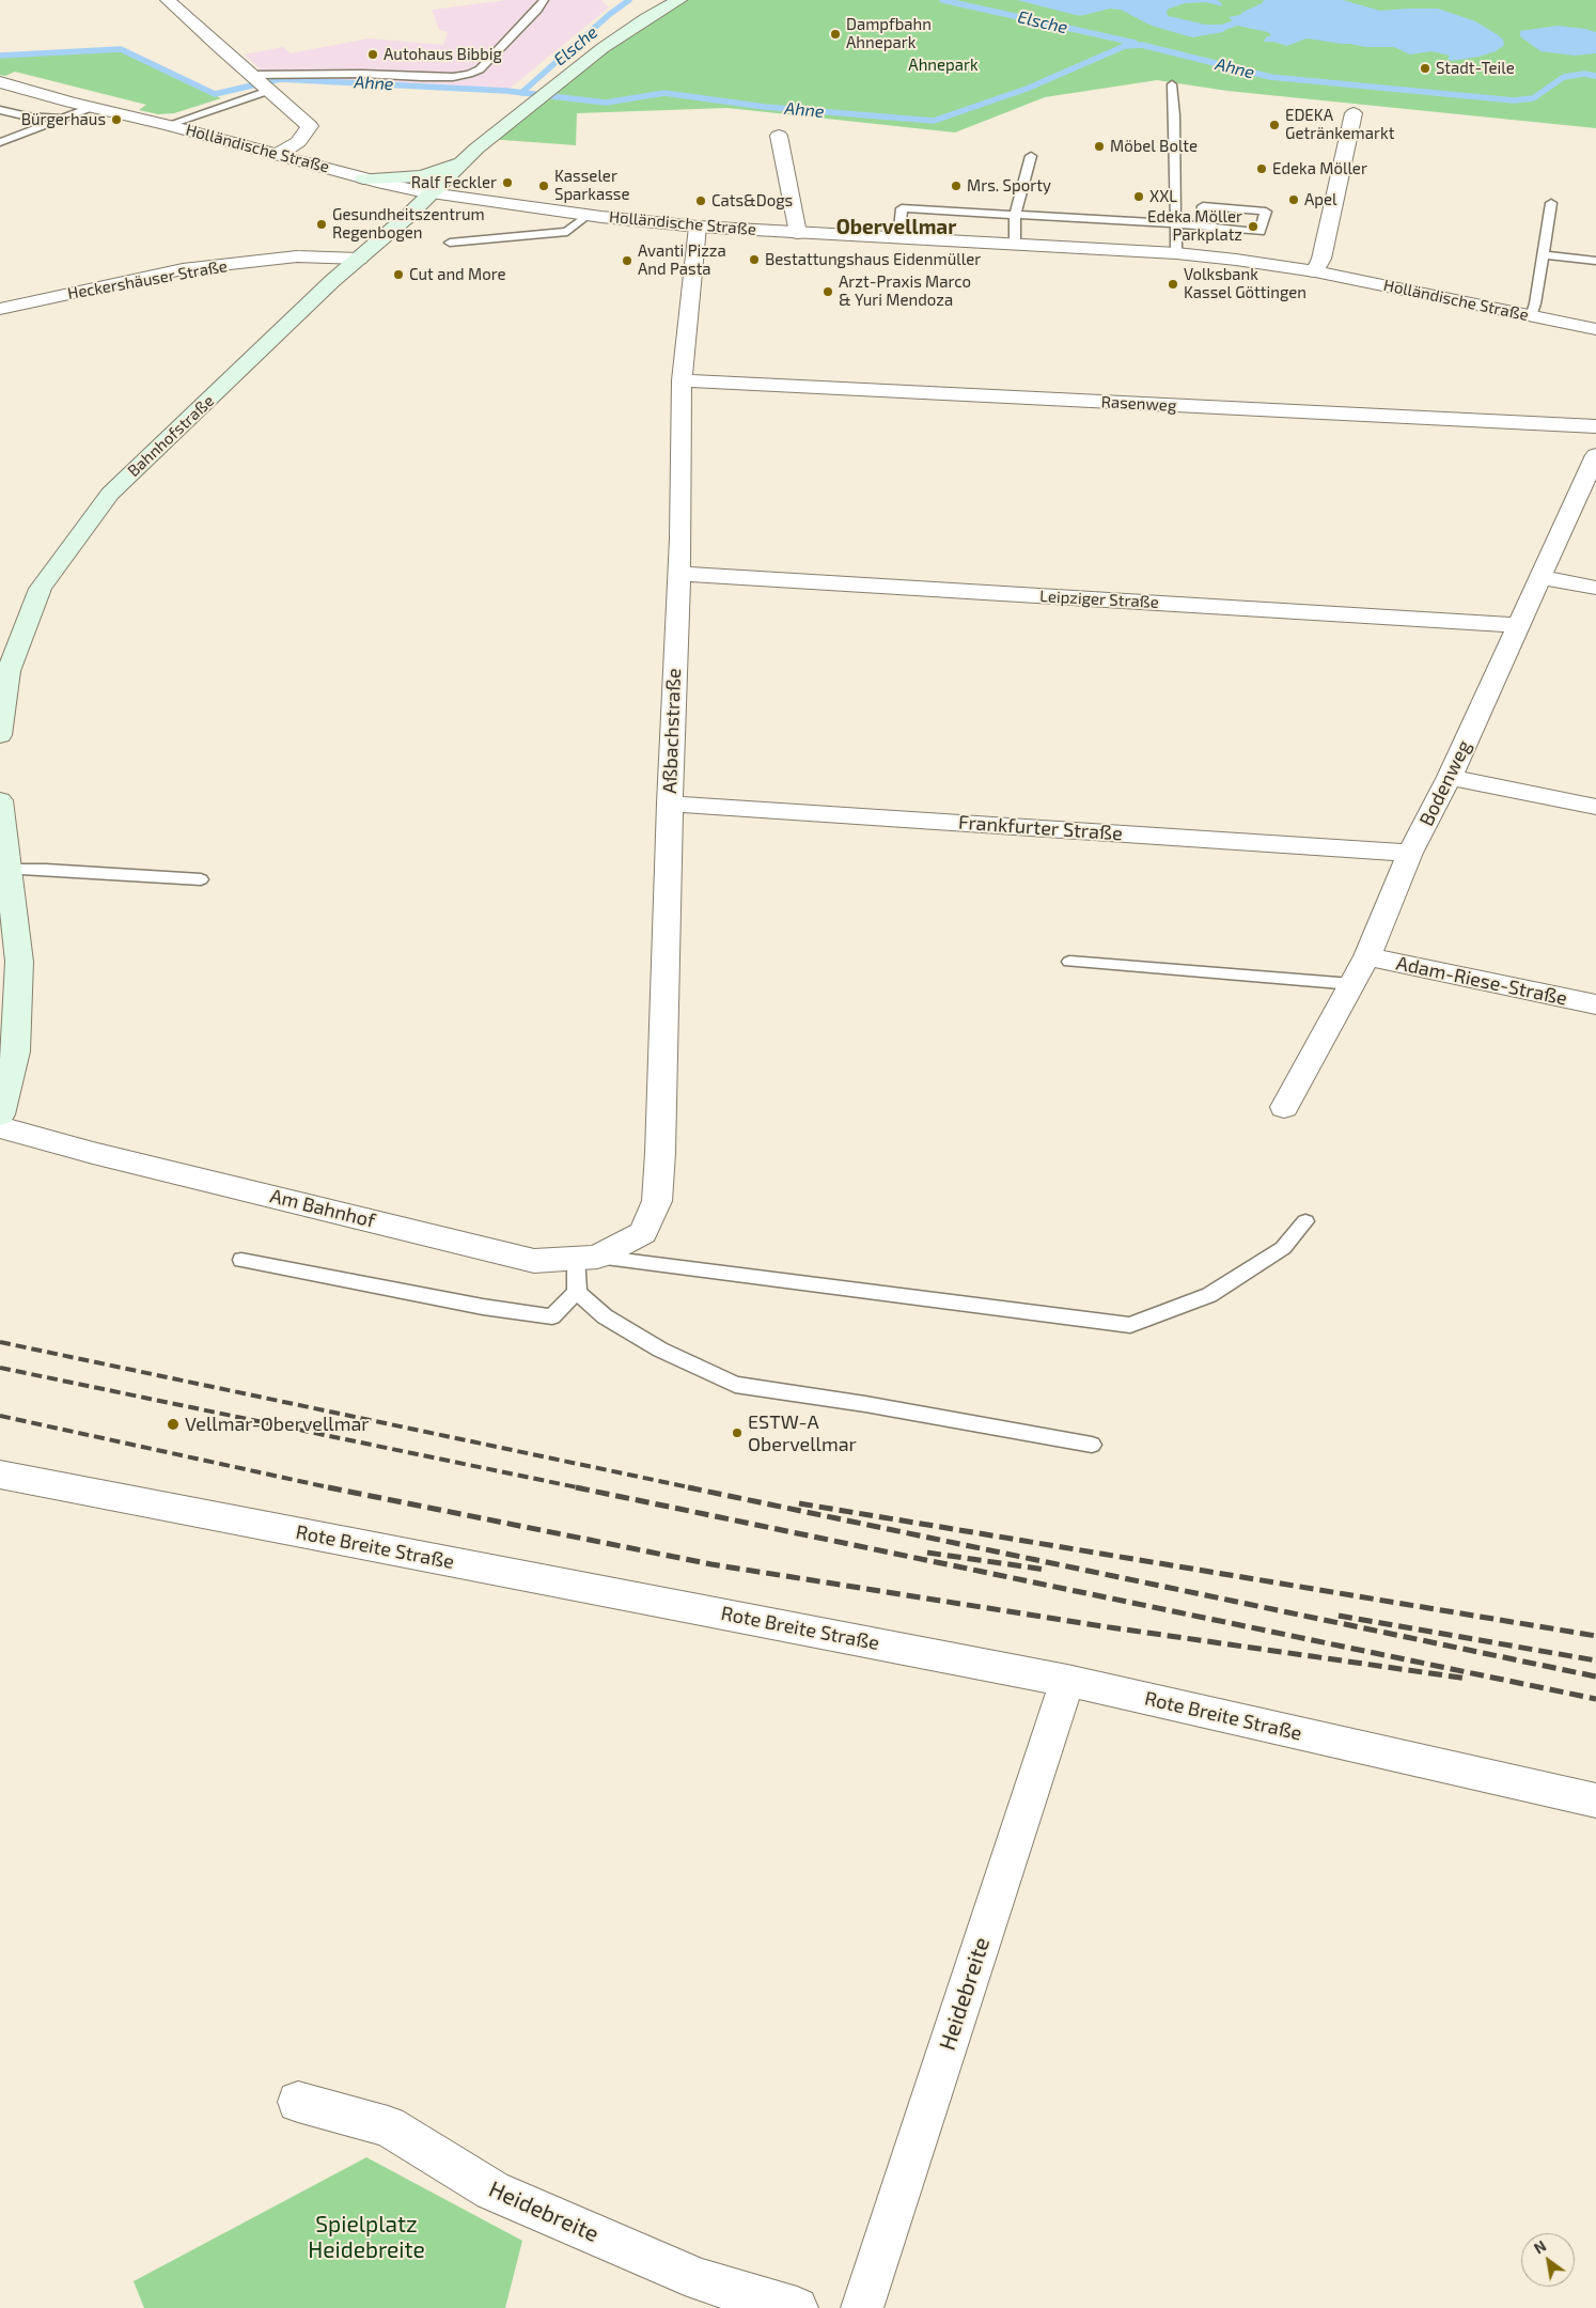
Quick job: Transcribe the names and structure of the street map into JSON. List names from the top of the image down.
{
  "streets": {
    "main road": ["Bahnhofstraße"],
    "street": [
      "Holländische Straße",
      "Heckershäuser Straße",
      "Rasenweg",
      "Leipziger Straße",
      "Aßbachstraße",
      "Bodenweg",
      "Frankfurter Straße",
      "Adam-Riese-Straße",
      "Am Bahnhof",
      "Rote Breite Straße",
      "Heidebreite"
    ]
  },
  "crossings": [
    ["Holländische Straße", "Bahnhofstraße"],
    ["Holländische Straße", "Aßbachstraße"],
    ["Heckershäuser Straße", "Bahnhofstraße"],
    ["Rasenweg", "Aßbachstraße"],
    ["Leipziger Straße", "Aßbachstraße"],
    ["Leipziger Straße", "Bodenweg"],
    ["Aßbachstraße", "Frankfurter Straße"],
    ["Aßbachstraße", "Am Bahnhof"],
    ["Bodenweg", "Frankfurter Straße"],
    ["Bodenweg", "Adam-Riese-Straße"],
    ["Rote Breite Straße", "Heidebreite"]
  ],
  "districts": ["Obervellmar"],
  "water": ["Elsche", "Ahne"],
  "parks": ["Ahnepark", "Spielplatz Heidebreite"],
  "places": [
    "Dampfbahn Ahnepark",
    "Autohaus Bibbig",
    "Stadt-Teile",
    "Bürgerhaus",
    "EDEKA Getränkemarkt",
    "Möbel Bolte",
    "Edeka Möller",
    "Ralf Feckler",
    "Kasseler Sparkasse",
    "Mrs. Sporty",
    "XXL",
    "Apel",
    "Cats&Dogs",
    "Gesundheitszentrum Regenbogen",
    "Edeka Möller Parkplatz",
    "Bestattungshaus Eidenmüller",
    "Avanti Pizza And Pasta",
    "Cut and More",
    "Volksbank Kassel Göttingen",
    "Arzt-Praxis Marco & Yuri Mendoza",
    "Vellmar-Obervellmar",
    "ESTW-A Obervellmar"
  ],
  "north": "top left"
}
